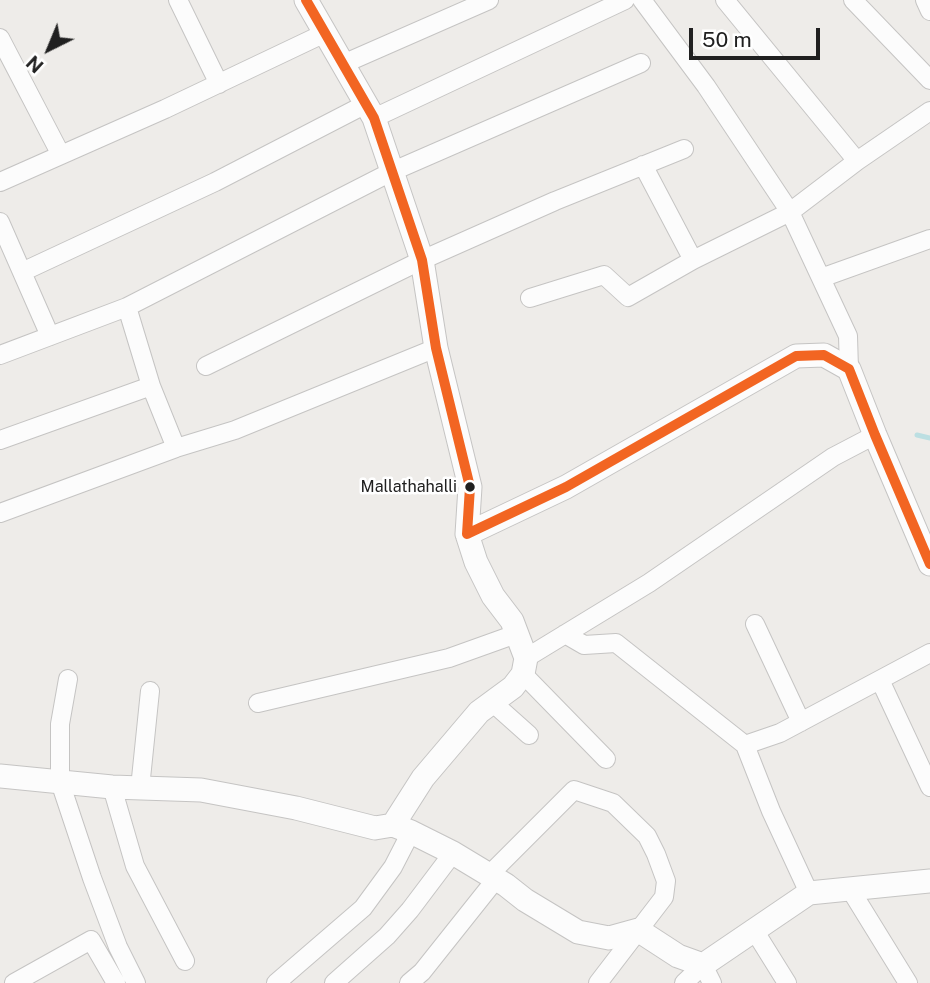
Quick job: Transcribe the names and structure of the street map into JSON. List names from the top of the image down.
{
  "places": ["Mallathahalli"],
  "scale_bar": "50 m",
  "north": "bottom left"
}
